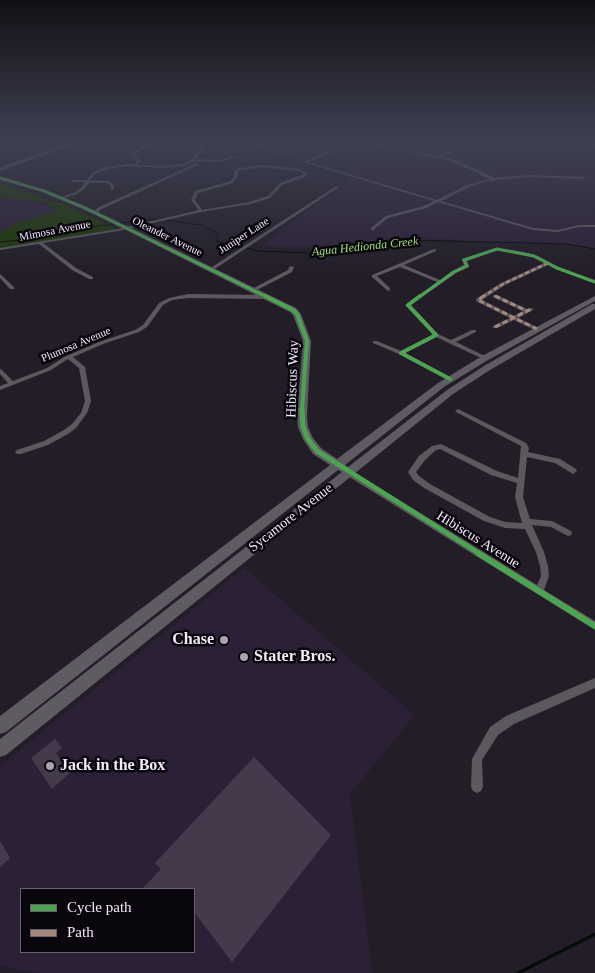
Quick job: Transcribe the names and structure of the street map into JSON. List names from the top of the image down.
{
  "streets": {
    "main road": ["Oleander Avenue", "Hibiscus Way", "Sycamore Avenue"],
    "street": [
      "Mimosa Avenue",
      "Juniper Lane",
      "Plumosa Avenue",
      "Hibiscus Avenue"
    ]
  },
  "crossings": [
    ["Mimosa Avenue", "Oleander Avenue"],
    ["Juniper Lane", "Oleander Avenue"],
    ["Oleander Avenue", "Plumosa Avenue"],
    ["Oleander Avenue", "Hibiscus Way"],
    ["Plumosa Avenue", "Hibiscus Way"],
    ["Hibiscus Way", "Sycamore Avenue"],
    ["Hibiscus Way", "Hibiscus Avenue"],
    ["Sycamore Avenue", "Hibiscus Avenue"]
  ],
  "water": ["Agua Hedionda Creek"],
  "places": ["Chase", "Stater Bros.", "Jack in the Box"],
  "legend": ["Cycle path", "Path"]
}
